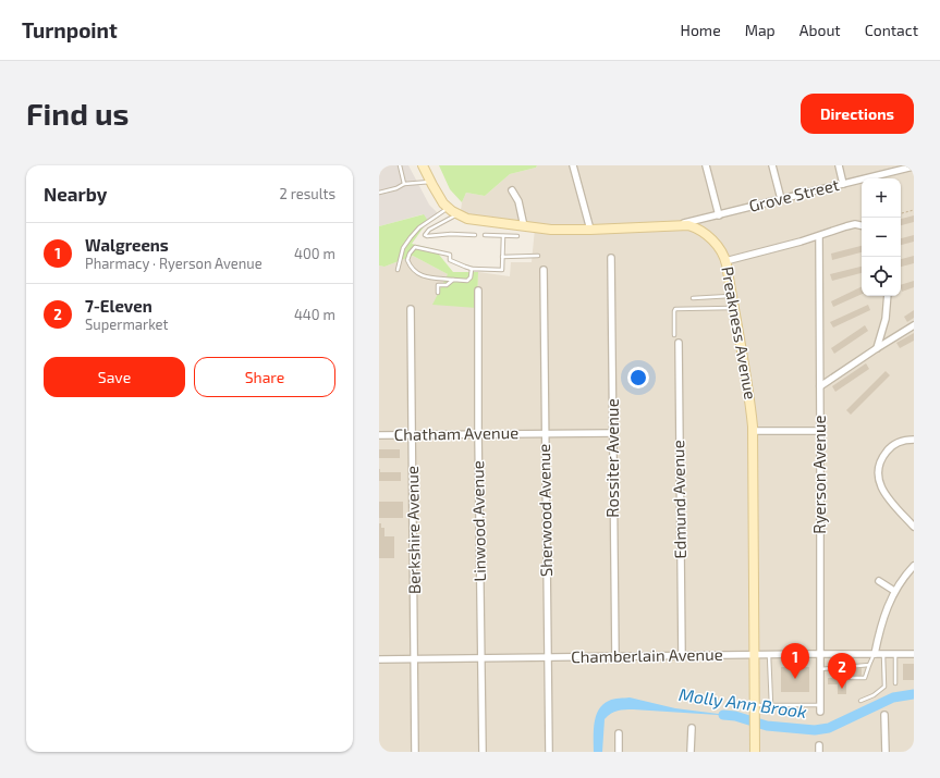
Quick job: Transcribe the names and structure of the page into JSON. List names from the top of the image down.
{
  "streets": {
    "main road": ["Preakness Avenue"],
    "street": [
      "Grove Street",
      "Chatham Avenue",
      "Rossiter Avenue",
      "Ryerson Avenue",
      "Edmund Avenue",
      "Sherwood Avenue",
      "Linwood Avenue",
      "Berkshire Avenue",
      "Chamberlain Avenue"
    ]
  },
  "crossings": [
    ["Grove Street", "Preakness Avenue"],
    ["Preakness Avenue", "Chamberlain Avenue"],
    ["Chatham Avenue", "Rossiter Avenue"],
    ["Chatham Avenue", "Sherwood Avenue"],
    ["Chatham Avenue", "Linwood Avenue"],
    ["Chatham Avenue", "Berkshire Avenue"],
    ["Rossiter Avenue", "Chamberlain Avenue"],
    ["Ryerson Avenue", "Chamberlain Avenue"],
    ["Edmund Avenue", "Chamberlain Avenue"],
    ["Sherwood Avenue", "Chamberlain Avenue"],
    ["Linwood Avenue", "Chamberlain Avenue"],
    ["Berkshire Avenue", "Chamberlain Avenue"]
  ],
  "water": ["Molly Ann Brook"],
  "page": {
    "header": "Turnpoint",
    "nav": [
      "Home",
      "Map",
      "About",
      "Contact"
    ],
    "buttons": [
      "Directions",
      ["Save", "Share"]
    ],
    "title": "Find us",
    "heading": ["Nearby", "2 results"],
    "map_buttons": ["+", "−"],
    "list": [
      {
        "mark": "1",
        "name": "Walgreens",
        "note": "Pharmacy · Ryerson Avenue",
        "value": "400 m"
      },
      {
        "mark": "2",
        "name": "7-Eleven",
        "note": "Supermarket",
        "value": "440 m"
      }
    ],
    "pins": ["1", "2"]
  }
}
